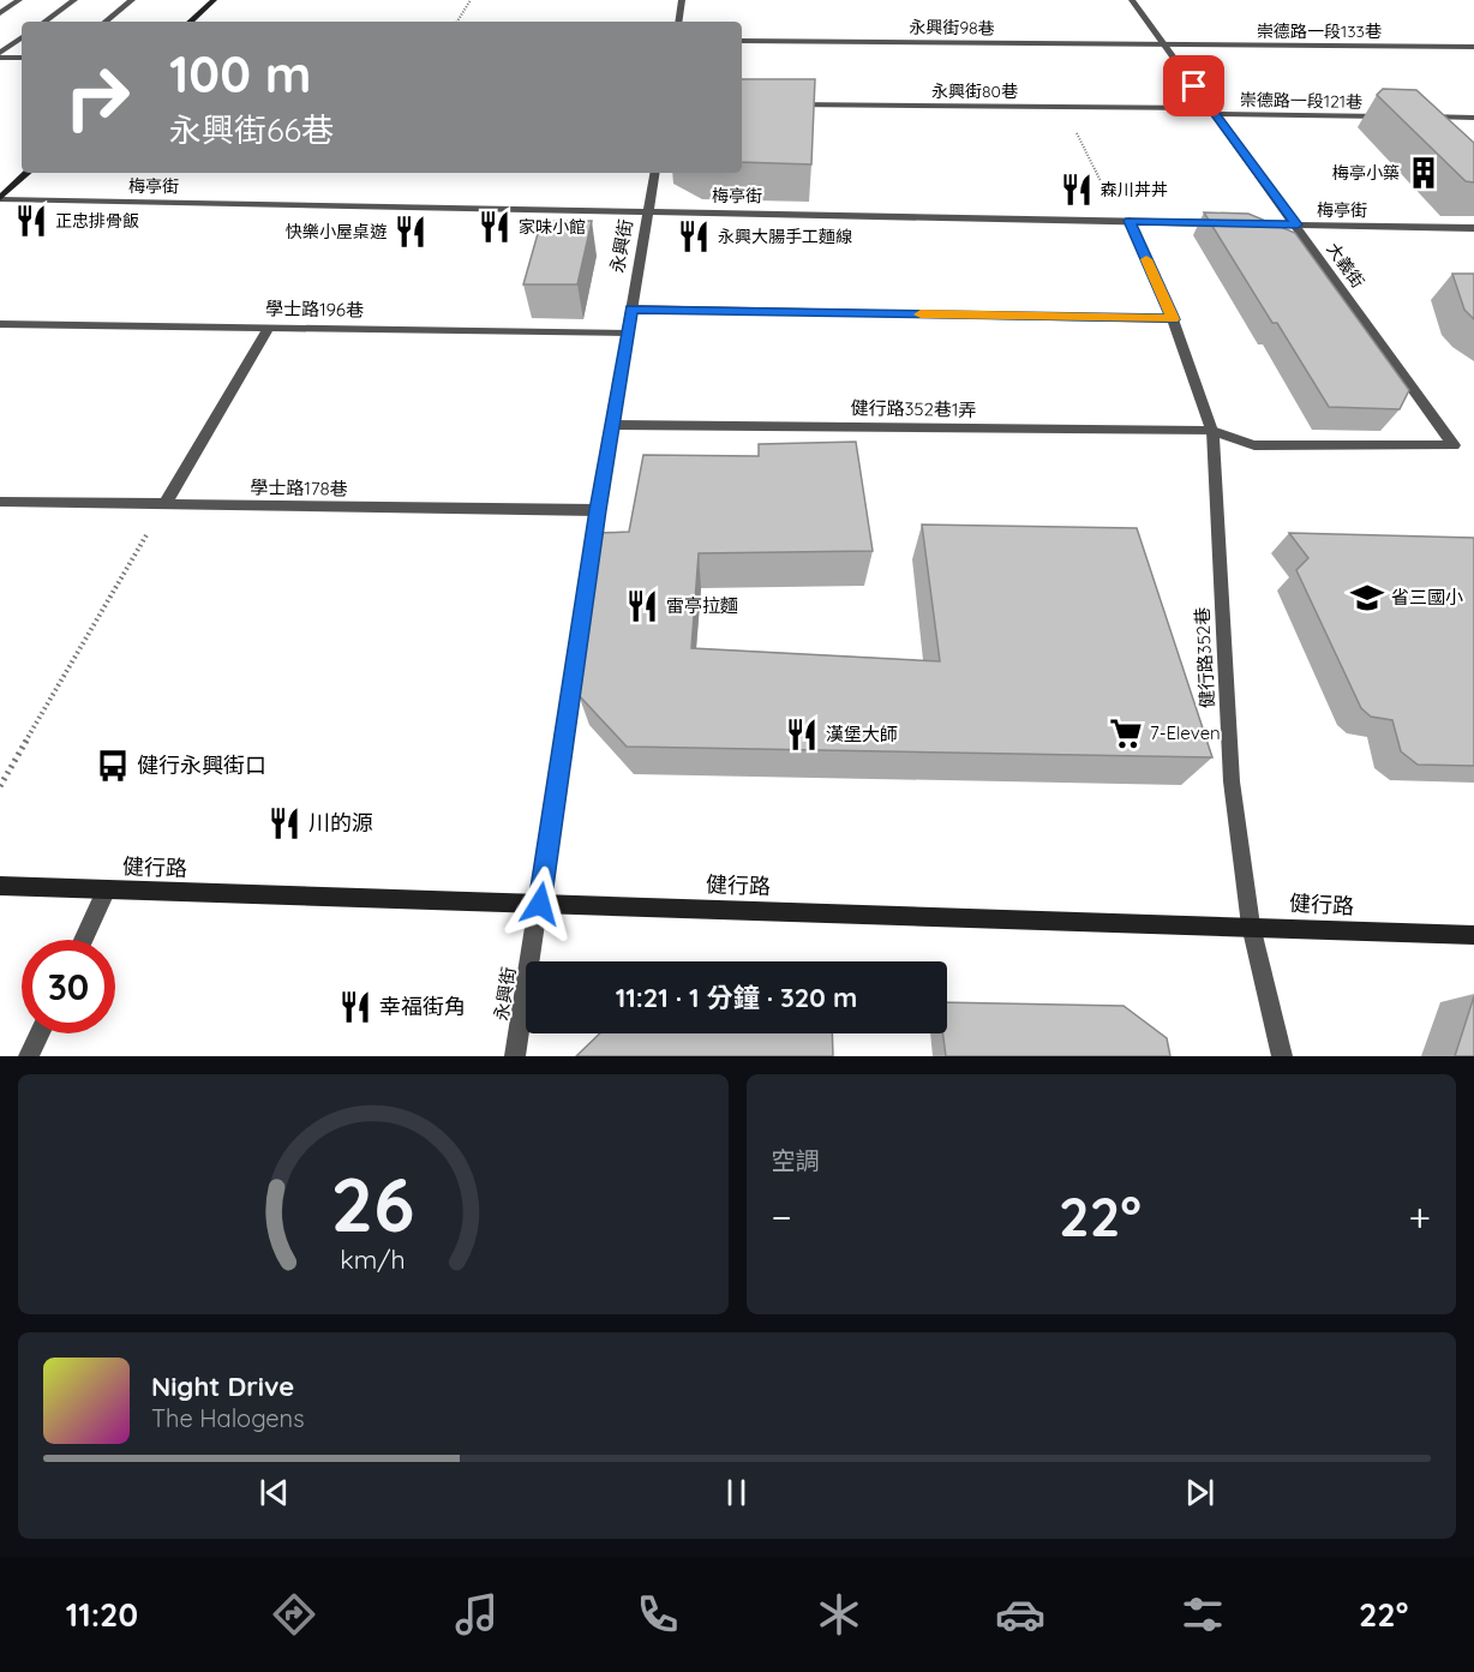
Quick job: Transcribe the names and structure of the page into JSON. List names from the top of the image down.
{
  "streets": {
    "street": [
      "永興街98巷",
      "崇德路一段133巷",
      "永興街80巷",
      "崇德路一段121巷",
      "梅亭街",
      "永興街",
      "大義街",
      "學士路196巷",
      "健行路352巷1弄",
      "學士路178巷",
      "健行路352巷",
      "健行路"
    ]
  },
  "crossings": [
    ["永興街98巷", "崇德路一段133巷"],
    ["永興街98巷", "大義街"],
    ["崇德路一段133巷", "大義街"],
    ["永興街80巷", "崇德路一段121巷"],
    ["永興街80巷", "大義街"],
    ["崇德路一段121巷", "大義街"],
    ["梅亭街", "永興街"],
    ["梅亭街", "大義街"],
    ["梅亭街", "健行路352巷"],
    ["永興街", "學士路196巷"],
    ["永興街", "健行路352巷1弄"],
    ["永興街", "學士路178巷"],
    ["永興街", "健行路"],
    ["大義街", "健行路352巷1弄"],
    ["健行路352巷1弄", "健行路352巷"],
    ["健行路352巷", "健行路"]
  ],
  "places": {
    "building": ["梅亭小築"],
    "restaurant": [
      "森川丼丼",
      "正忠排骨飯",
      "家味小館",
      "快樂小屋桌遊",
      "永興大腸手工麵線",
      "雷亭拉麵",
      "漢堡大師",
      "川的源",
      "幸福街角"
    ],
    "school or university": ["省三國小"],
    "supermarket": ["7-Eleven"],
    "bus stop": ["健行永興街口"]
  },
  "page": {
    "turn": ["100 m", "永興街66巷"],
    "limit": "30",
    "trip": "11:21 · 1 分鐘 · 320 m",
    "tile": "空調",
    "heat": ["−", "22°", "+"],
    "song": ["Night Drive", "The Halogens"],
    "tabs": ["11:20", "22°"],
    "gauge": ["26", "km/h"]
  }
}
